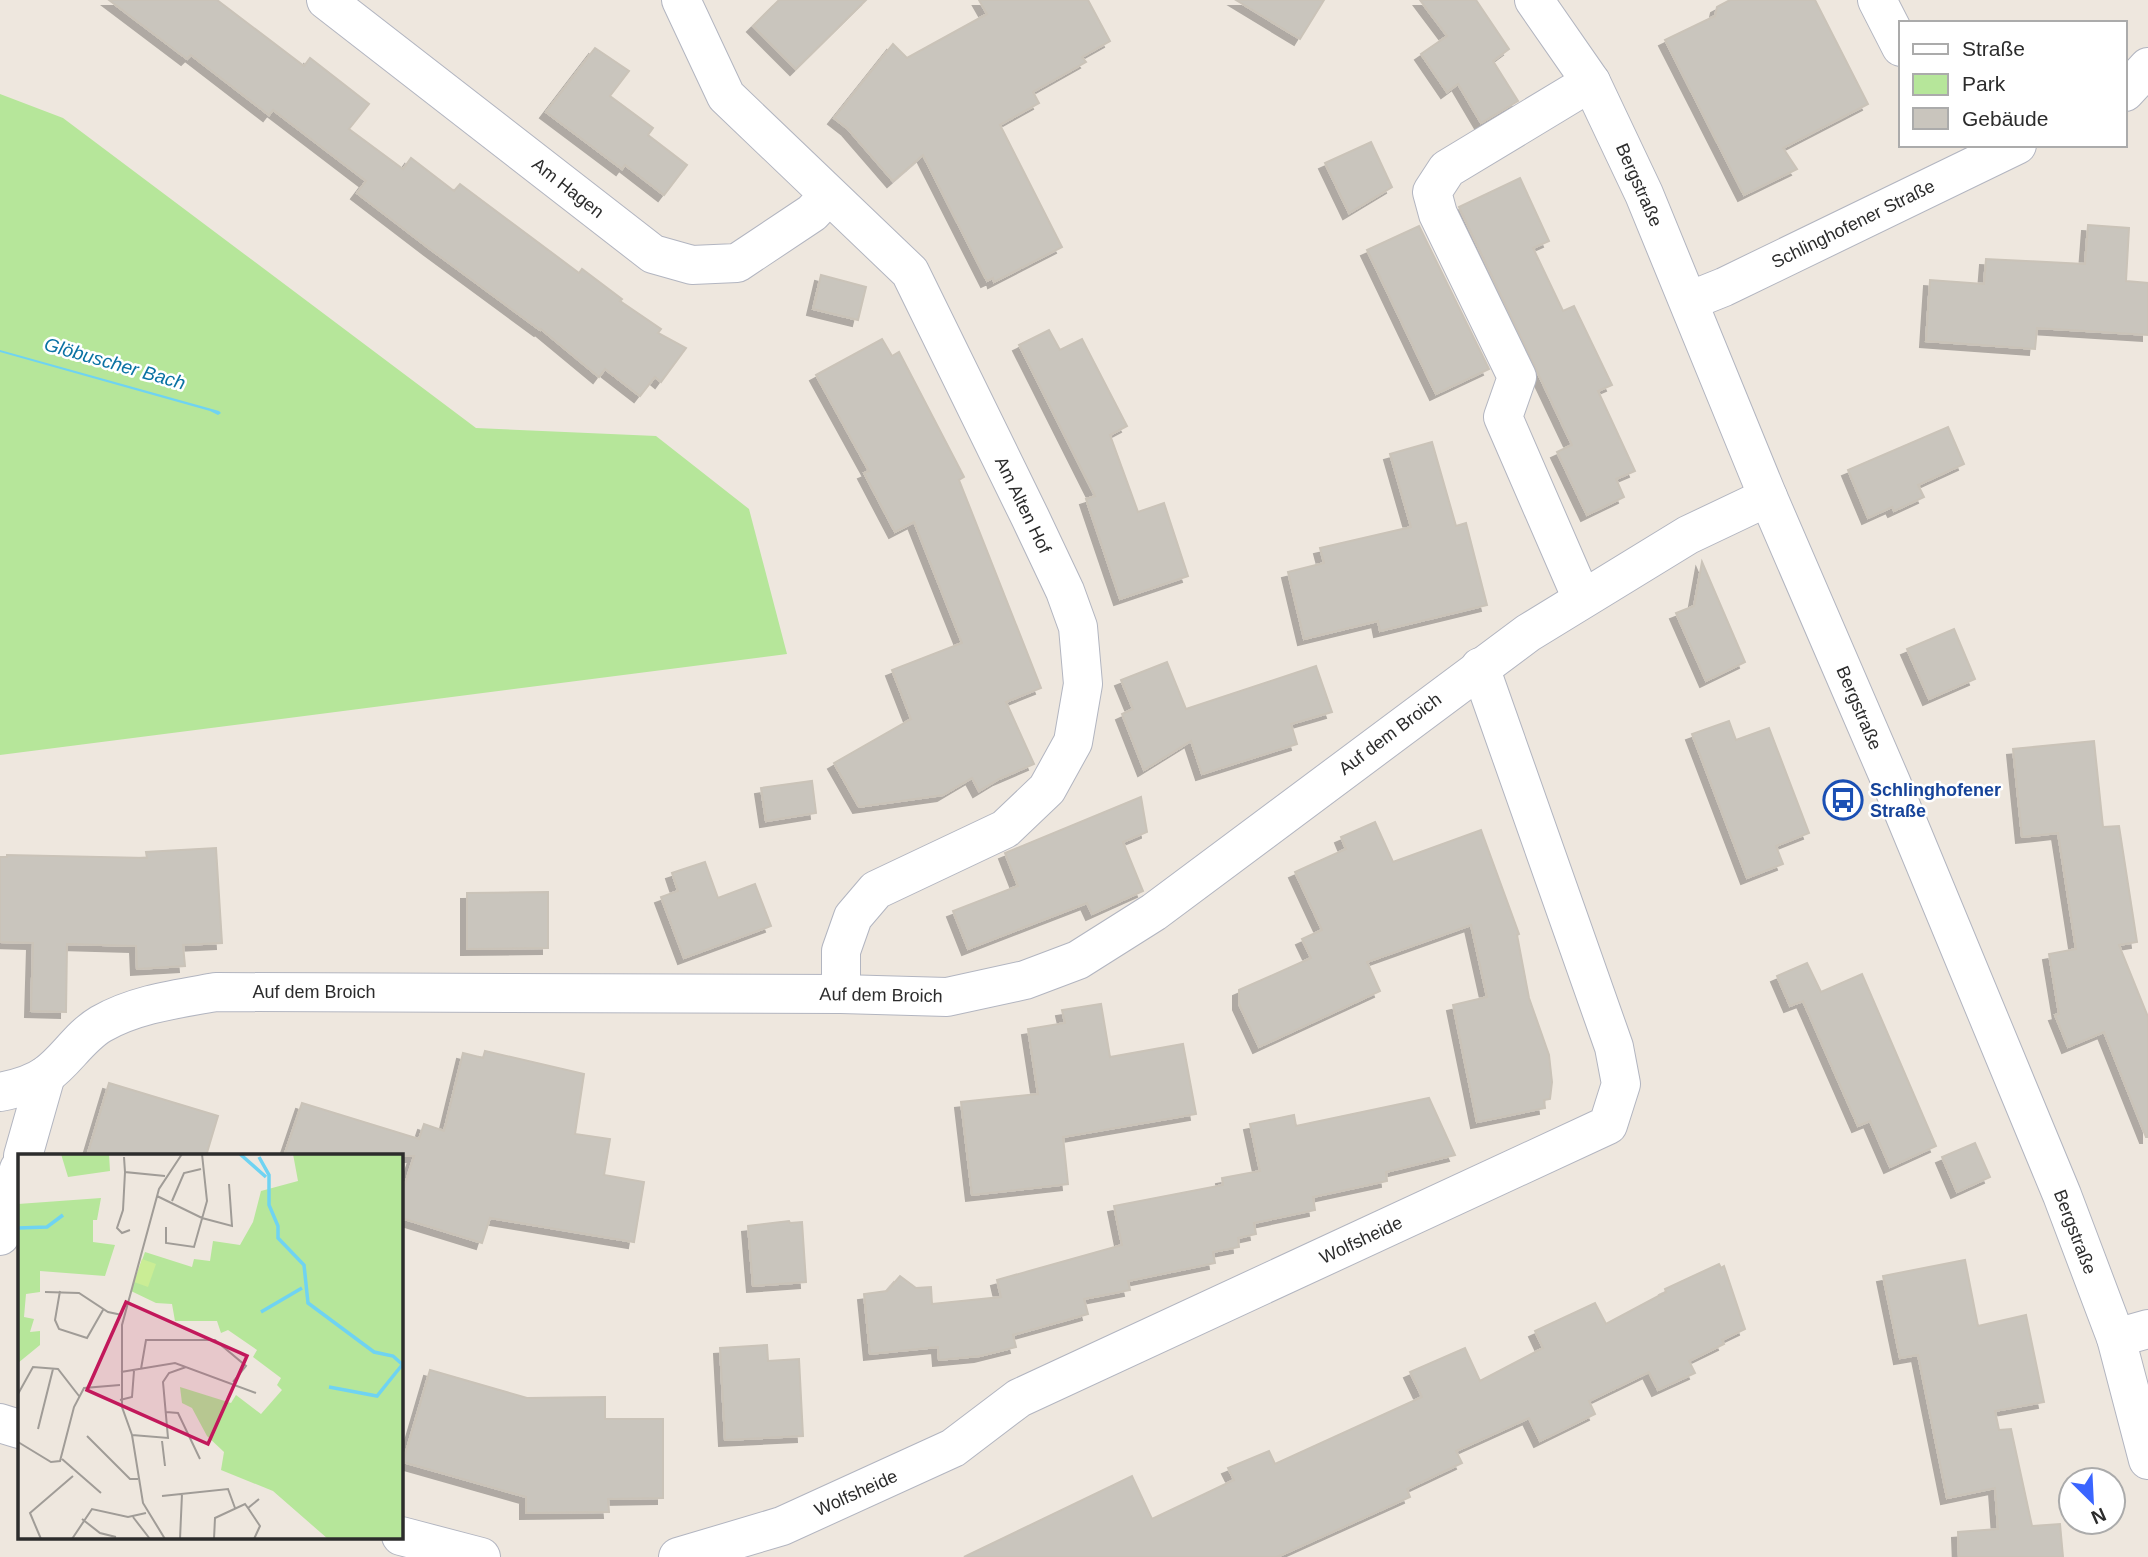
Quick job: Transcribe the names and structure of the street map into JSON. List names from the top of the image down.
{
  "streets": {
    "street": [
      "Bergstraße",
      "Am Hagen",
      "Schlinghofener Straße",
      "Am Alten Hof",
      "Auf dem Broich",
      "Wolfsheide"
    ]
  },
  "crossings": [
    ["Bergstraße", "Schlinghofener Straße"],
    ["Bergstraße", "Auf dem Broich"],
    ["Am Hagen", "Am Alten Hof"],
    ["Am Alten Hof", "Auf dem Broich"],
    ["Auf dem Broich", "Wolfsheide"]
  ],
  "water": ["Glöbuscher Bach"],
  "places": {
    "bus stop": ["Schlinghofener Straße"]
  },
  "legend": ["Straße", "Park", "Gebäude"],
  "north": "bottom right"
}
